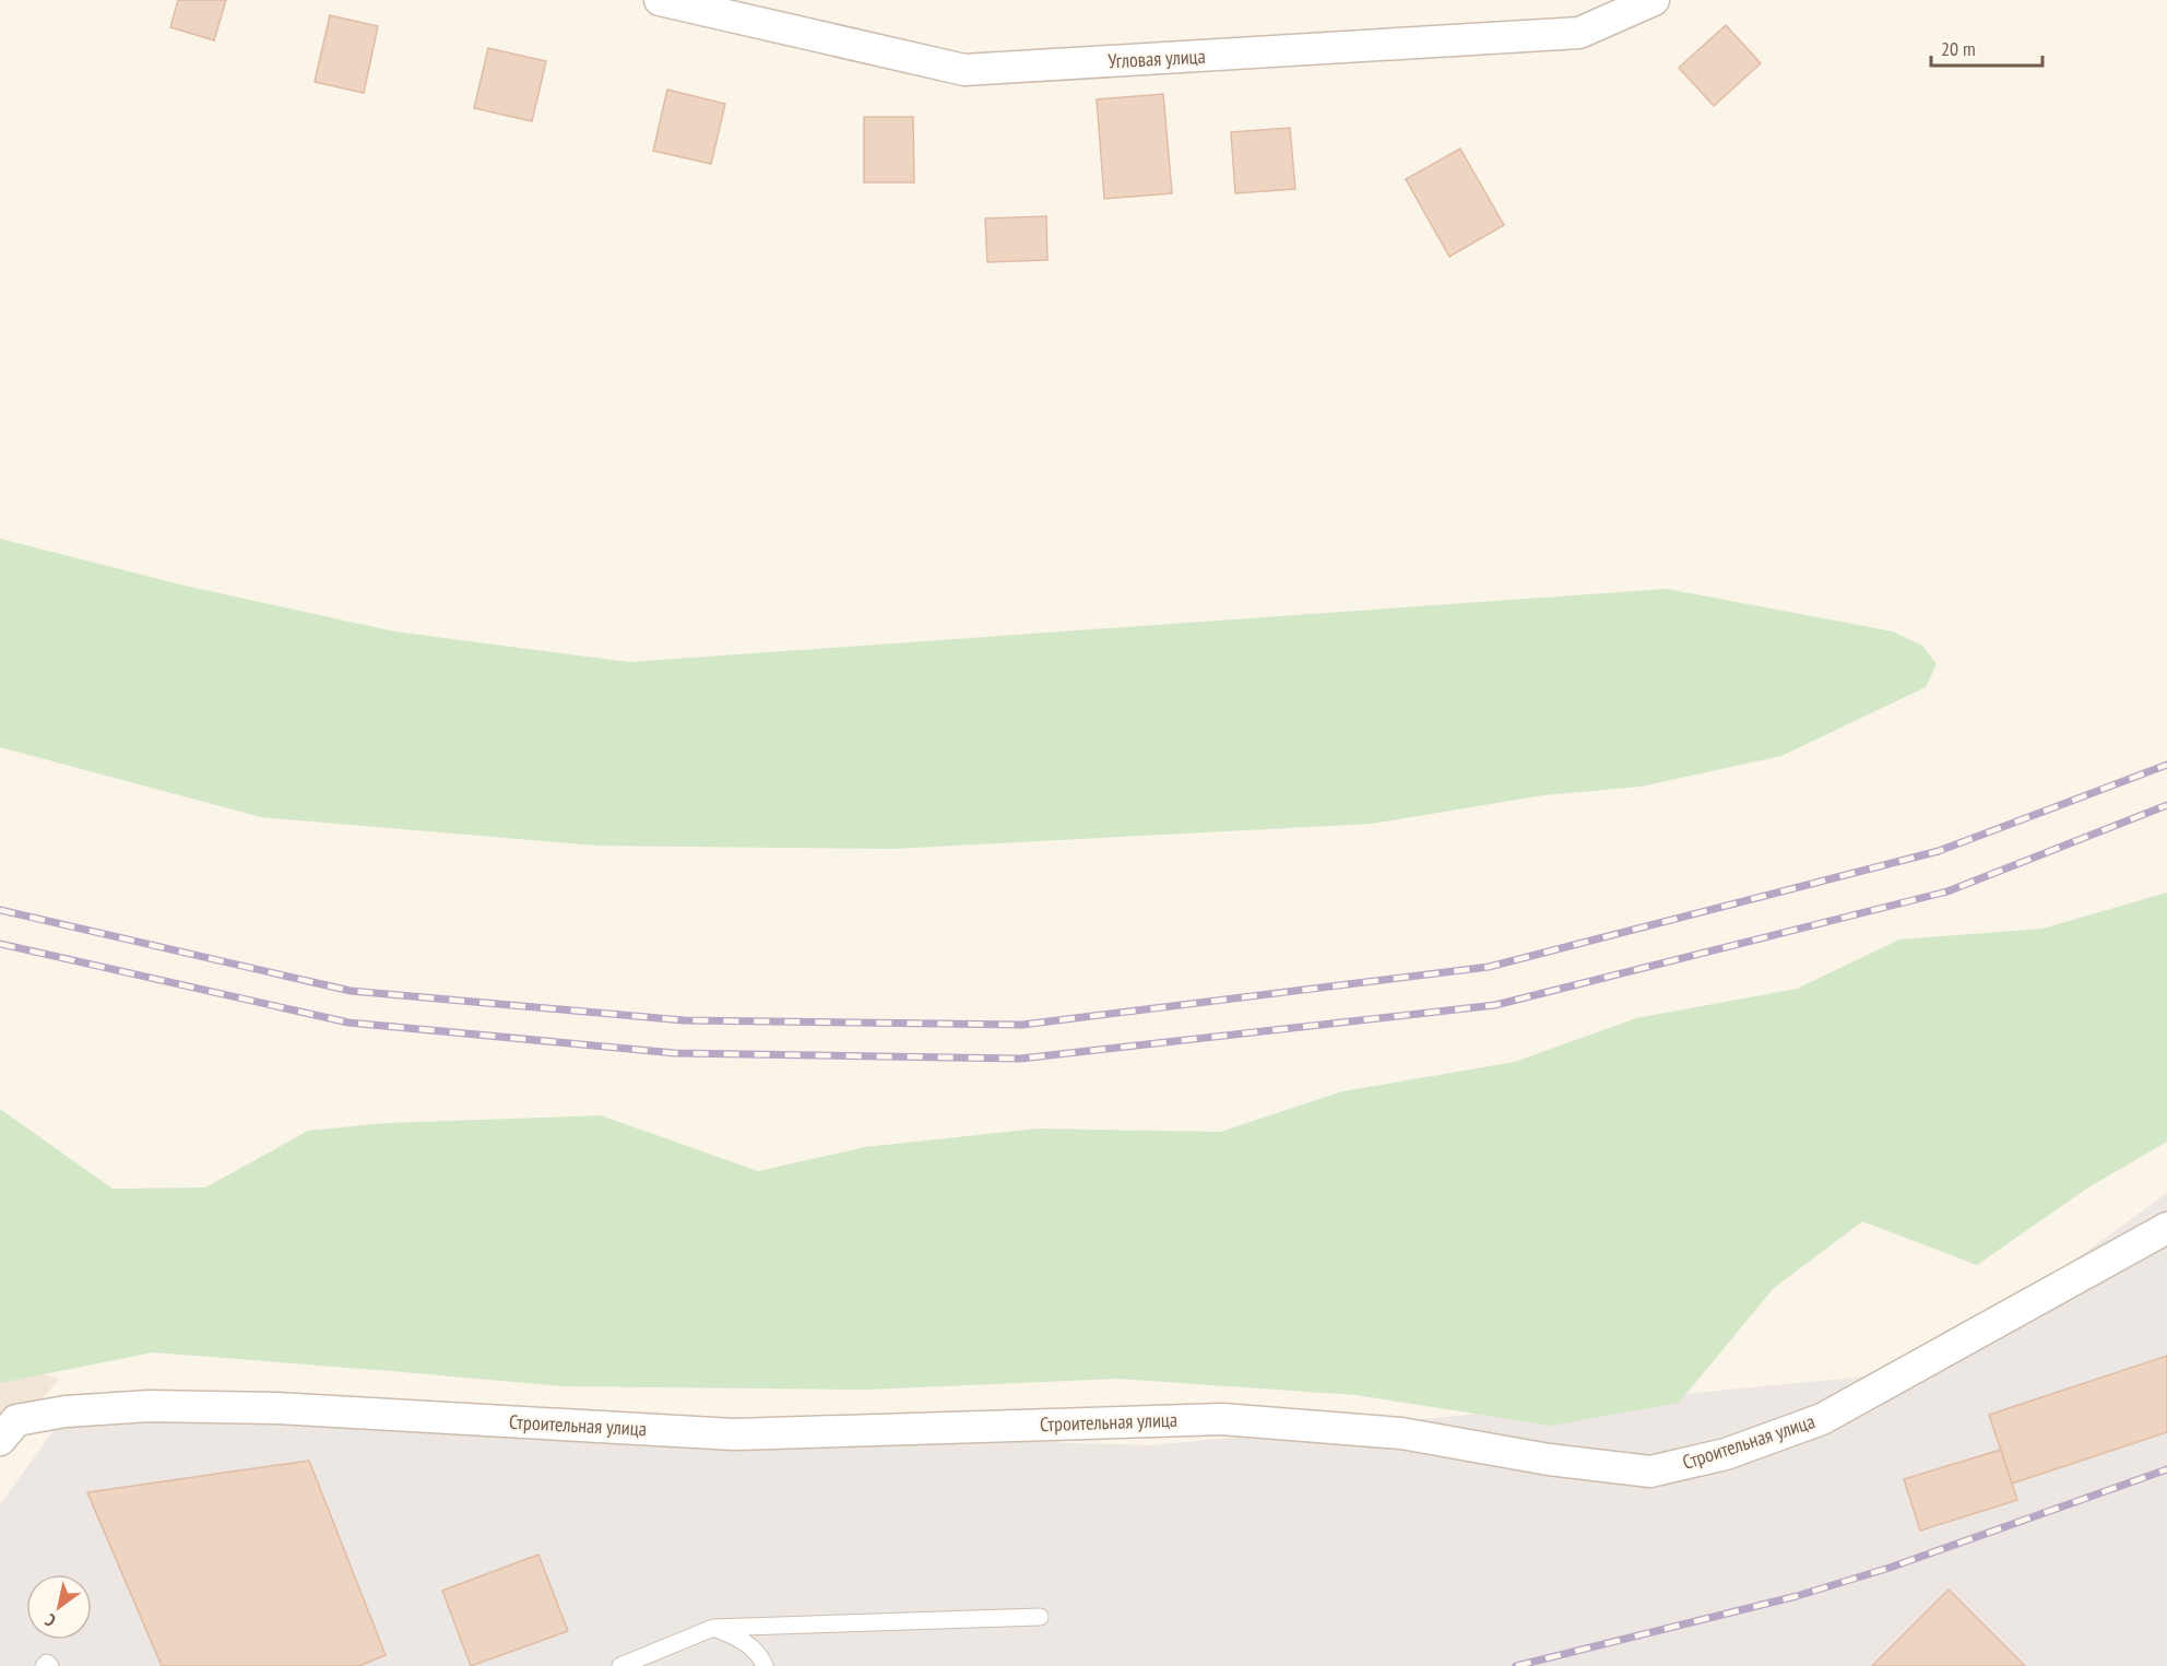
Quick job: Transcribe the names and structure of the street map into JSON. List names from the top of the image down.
{
  "streets": {
    "street": ["Угловая улица", "Строительная улица"]
  },
  "scale_bar": "20 m",
  "north": "bottom left"
}
